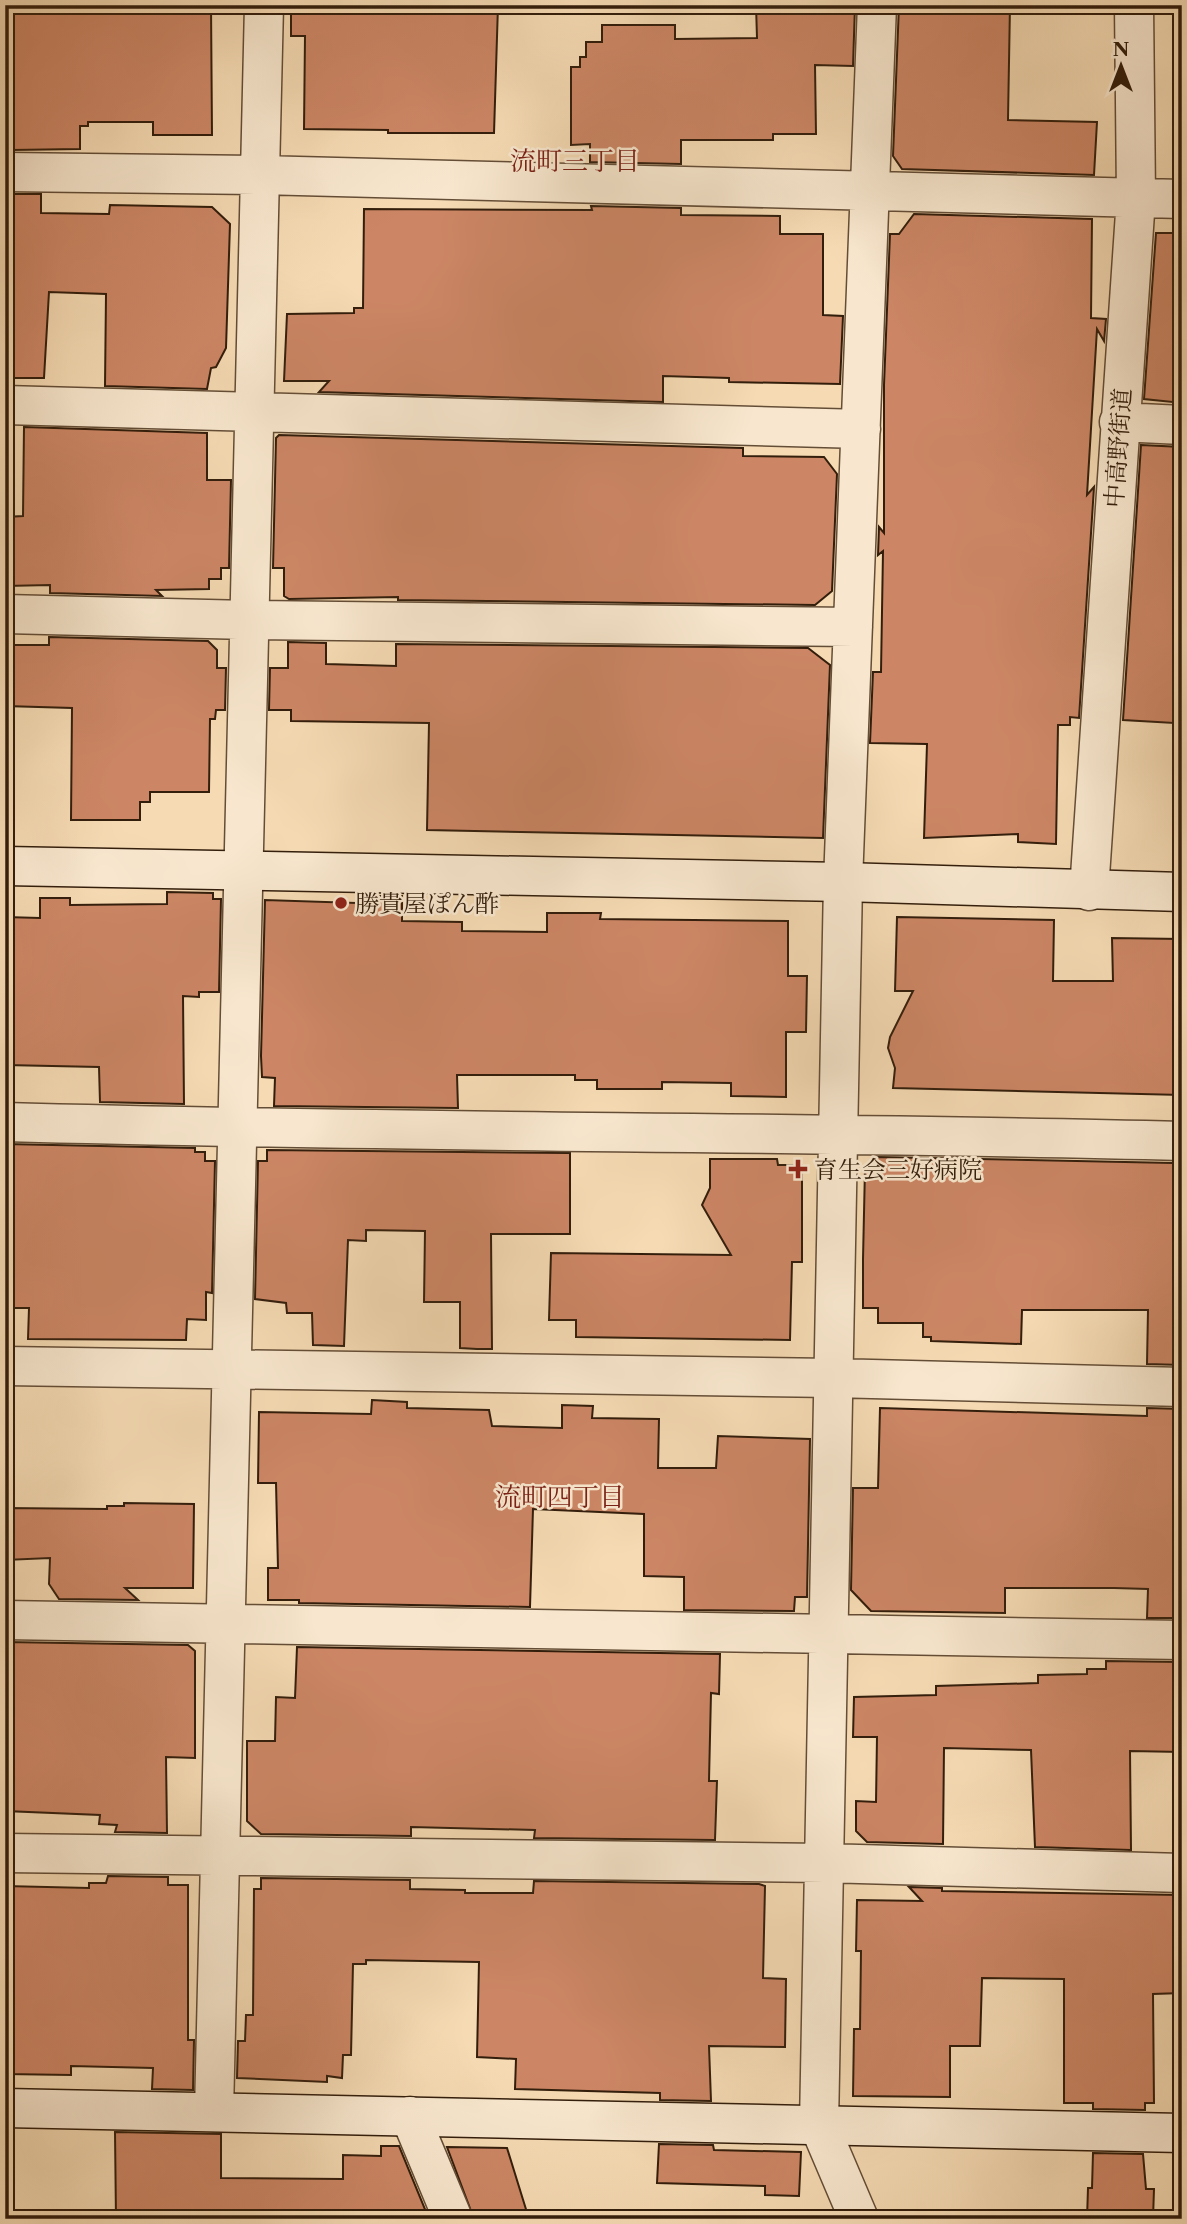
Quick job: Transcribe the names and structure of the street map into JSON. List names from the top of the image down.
{
  "streets": {
    "street": ["中高野街道"]
  },
  "districts": ["流町三丁目", "流町四丁目"],
  "places": {
    "other": ["勝貴屋ぽん酢"],
    "health": ["育生会三好病院"]
  },
  "north": "top"
}
